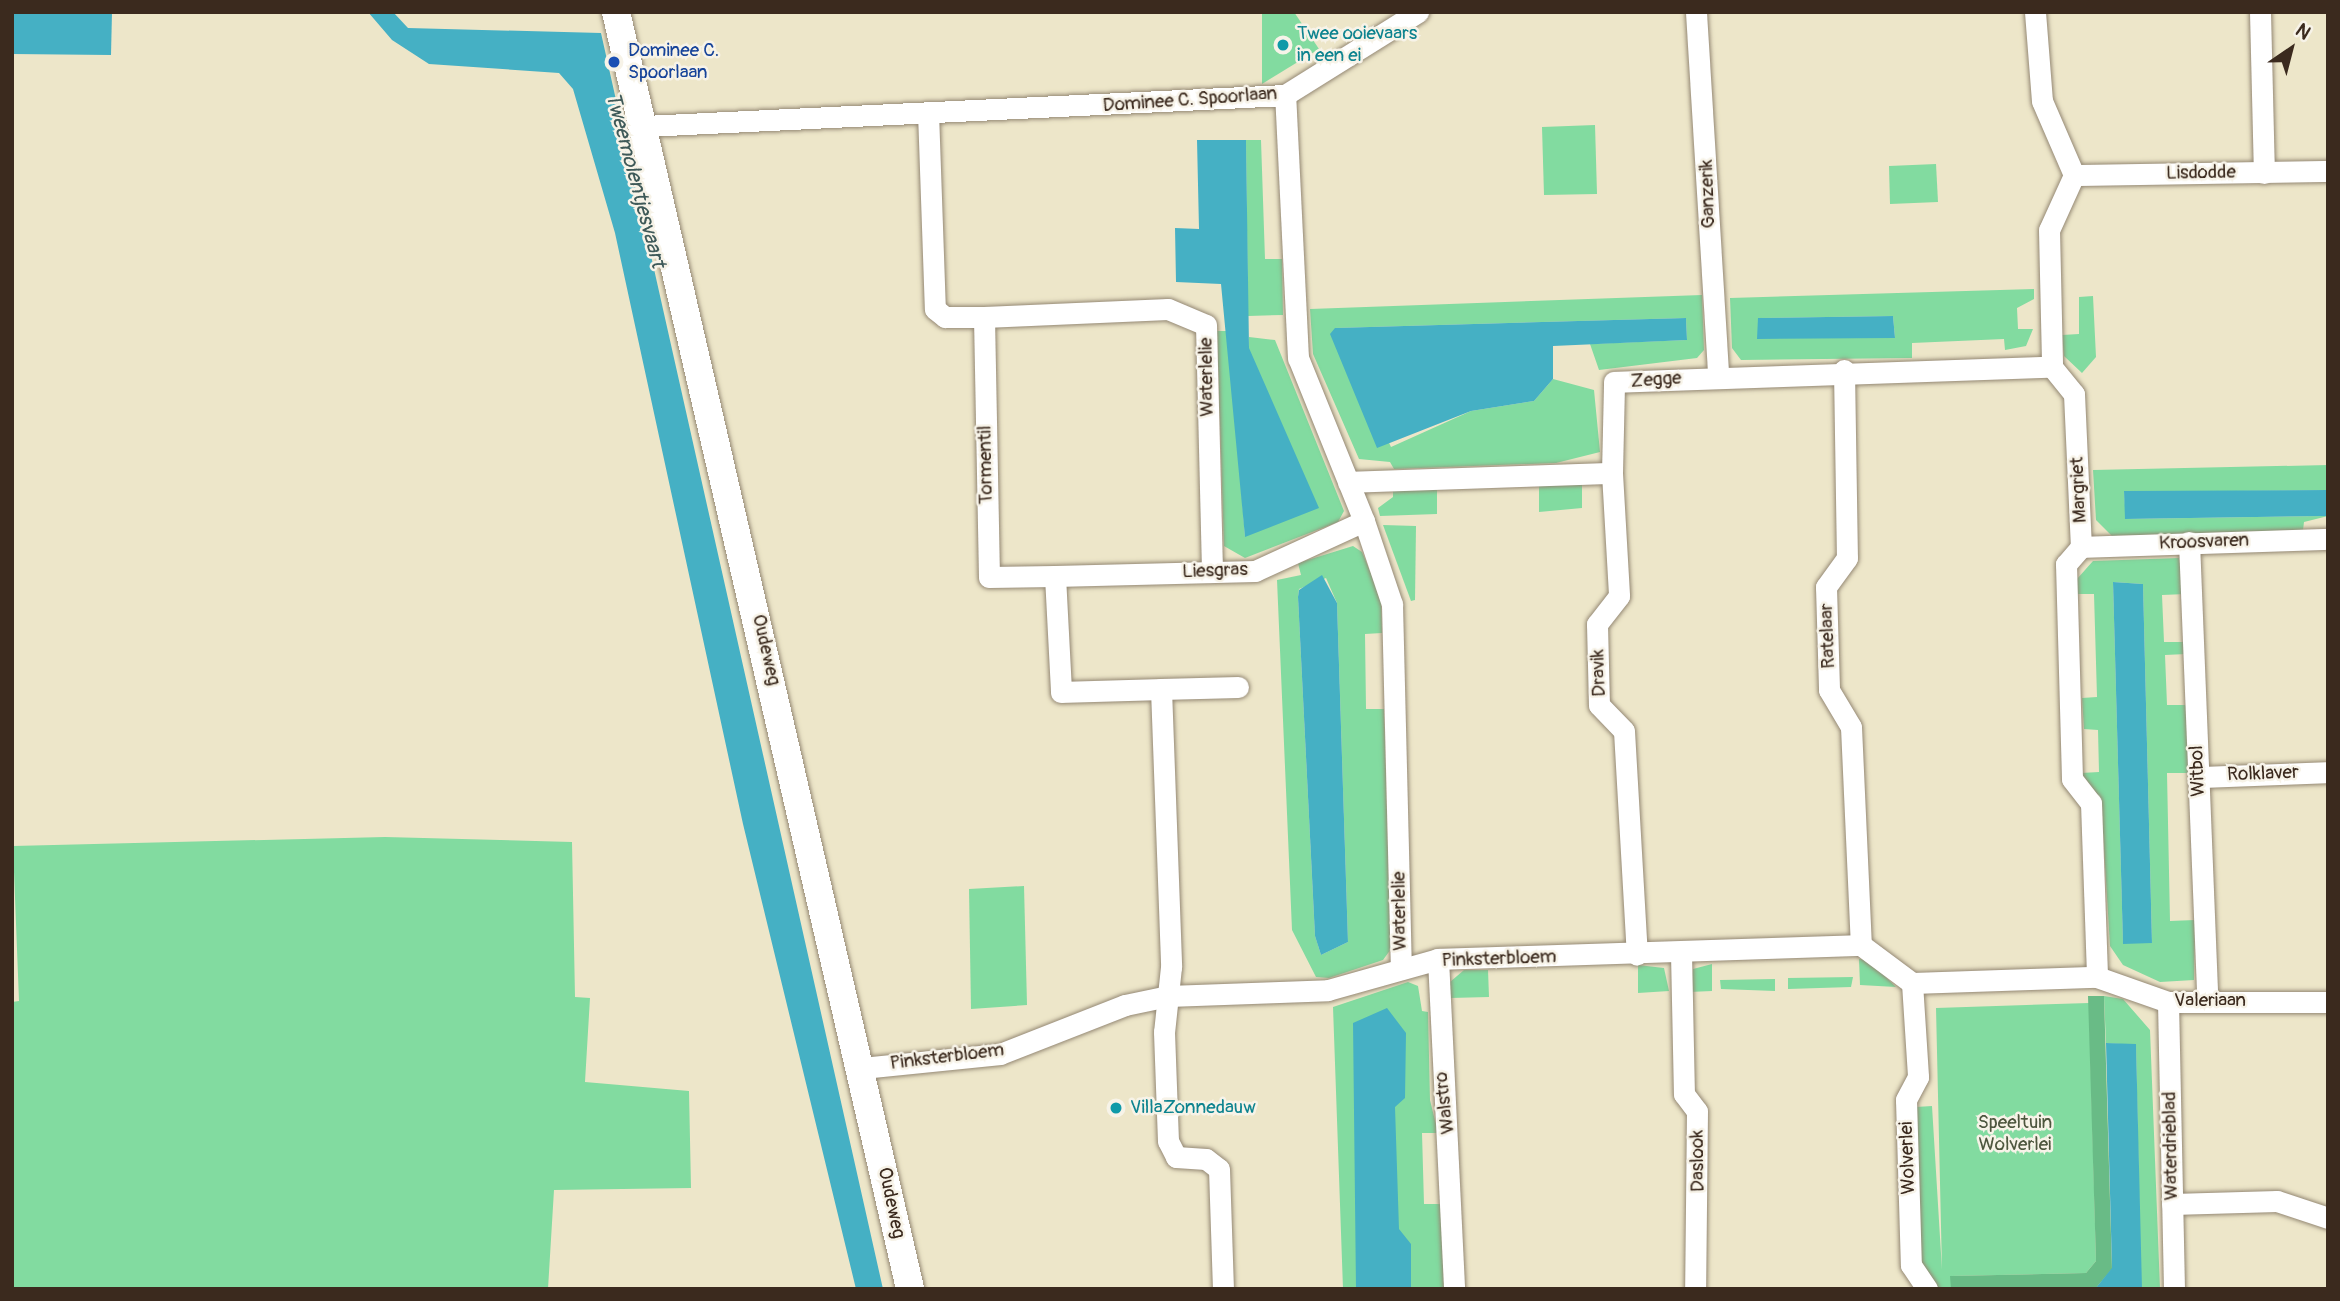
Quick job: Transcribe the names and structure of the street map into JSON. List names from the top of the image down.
{
  "streets": {
    "street": [
      "Dominee C. Spoorlaan",
      "Lisdodde",
      "Ganzerik",
      "Waterlelie",
      "Zegge",
      "Tormentil",
      "Margriet",
      "Kroosvaren",
      "Liesgras",
      "Ratelaar",
      "Oudeweg",
      "Dravik",
      "Witbol",
      "Rolklaver",
      "Pinksterbloem",
      "Valeriaan",
      "Walstro",
      "Waterdrieblad",
      "Wolverlei",
      "Daslook"
    ]
  },
  "crossings": [
    ["Dominee C. Spoorlaan", "Oudeweg"],
    ["Ganzerik", "Zegge"],
    ["Waterlelie", "Tormentil"],
    ["Waterlelie", "Liesgras"],
    ["Waterlelie", "Pinksterbloem"],
    ["Zegge", "Margriet"],
    ["Zegge", "Ratelaar"],
    ["Zegge", "Dravik"],
    ["Tormentil", "Liesgras"],
    ["Margriet", "Kroosvaren"],
    ["Margriet", "Valeriaan"],
    ["Kroosvaren", "Witbol"],
    ["Ratelaar", "Pinksterbloem"],
    ["Oudeweg", "Pinksterbloem"],
    ["Dravik", "Pinksterbloem"],
    ["Witbol", "Rolklaver"],
    ["Witbol", "Valeriaan"],
    ["Pinksterbloem", "Walstro"],
    ["Pinksterbloem", "Daslook"],
    ["Valeriaan", "Waterdrieblad"]
  ],
  "water": ["Tweemolentjesvaart"],
  "parks": ["Speeltuin Wolverlei"],
  "places": ["Twee ooievaars in een ei", "Dominee C. Spoorlaan", "VillaZonnedauw"],
  "north": "top right"
}
